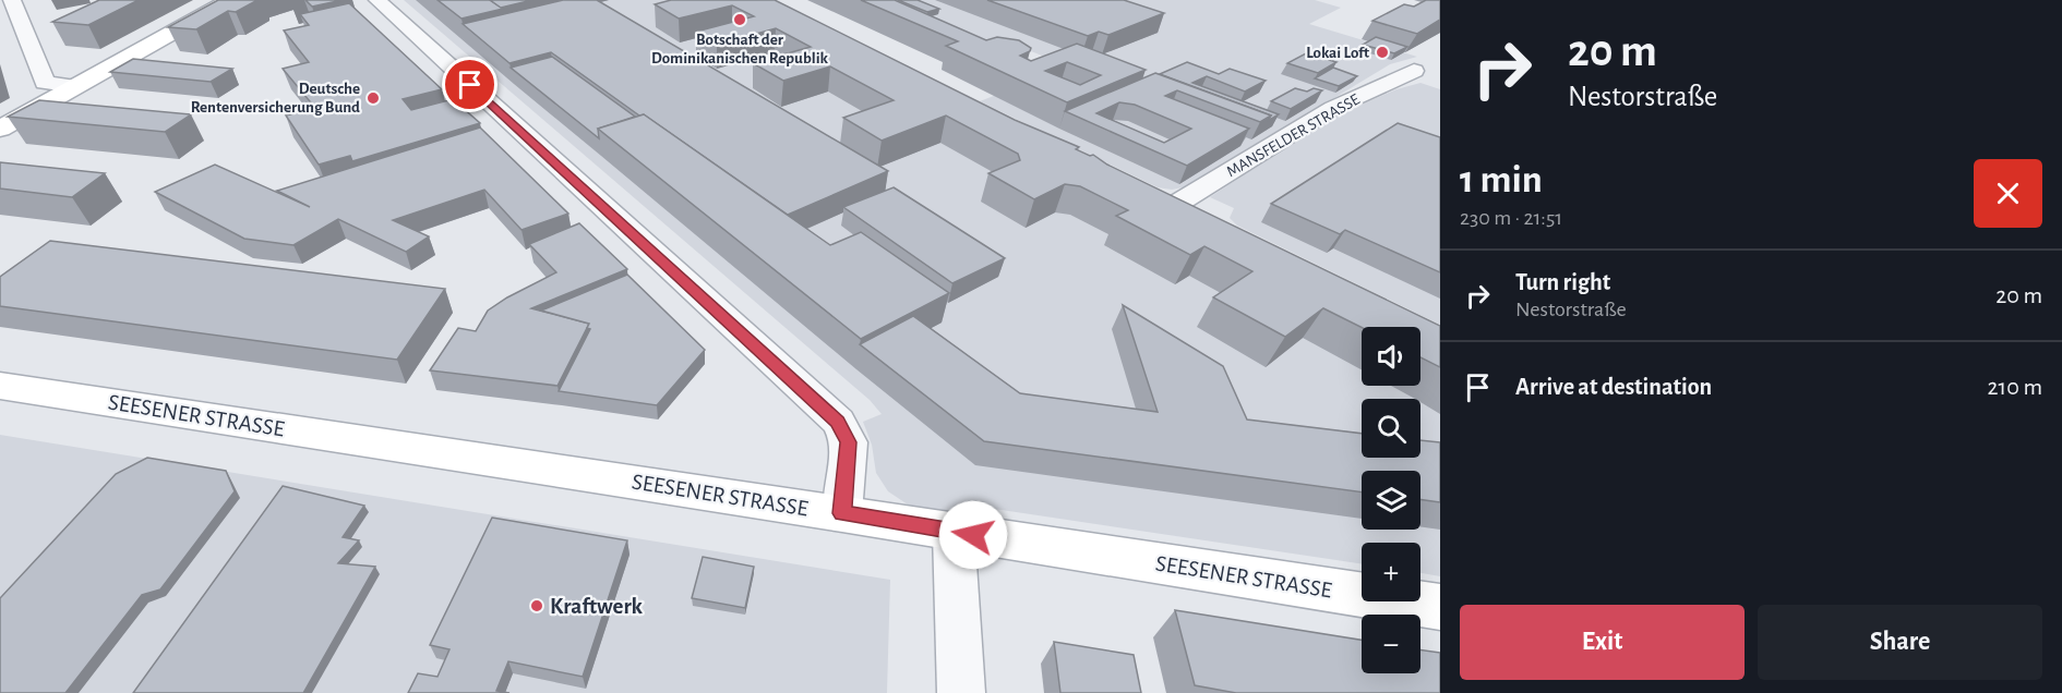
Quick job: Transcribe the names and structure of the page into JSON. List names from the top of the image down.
{
  "streets": {
    "street": ["MANSFELDER STRASSE", "SEESENER STRASSE"]
  },
  "places": [
    "Botschaft der Dominikanischen Republik",
    "Lokai Loft",
    "Deutsche Rentenversicherung Bund",
    "Kraftwerk"
  ],
  "page": {
    "turn": ["20 m", "Nestorstraße"],
    "heading": ["1 min", "230 m · 21:51"],
    "list": [
      {
        "name": "Turn right",
        "note": "Nestorstraße",
        "value": "20 m"
      },
      {
        "name": "Arrive at destination",
        "value": "210 m"
      }
    ],
    "map_buttons": ["+", "−"],
    "buttons": ["Exit", "Share"]
  }
}
